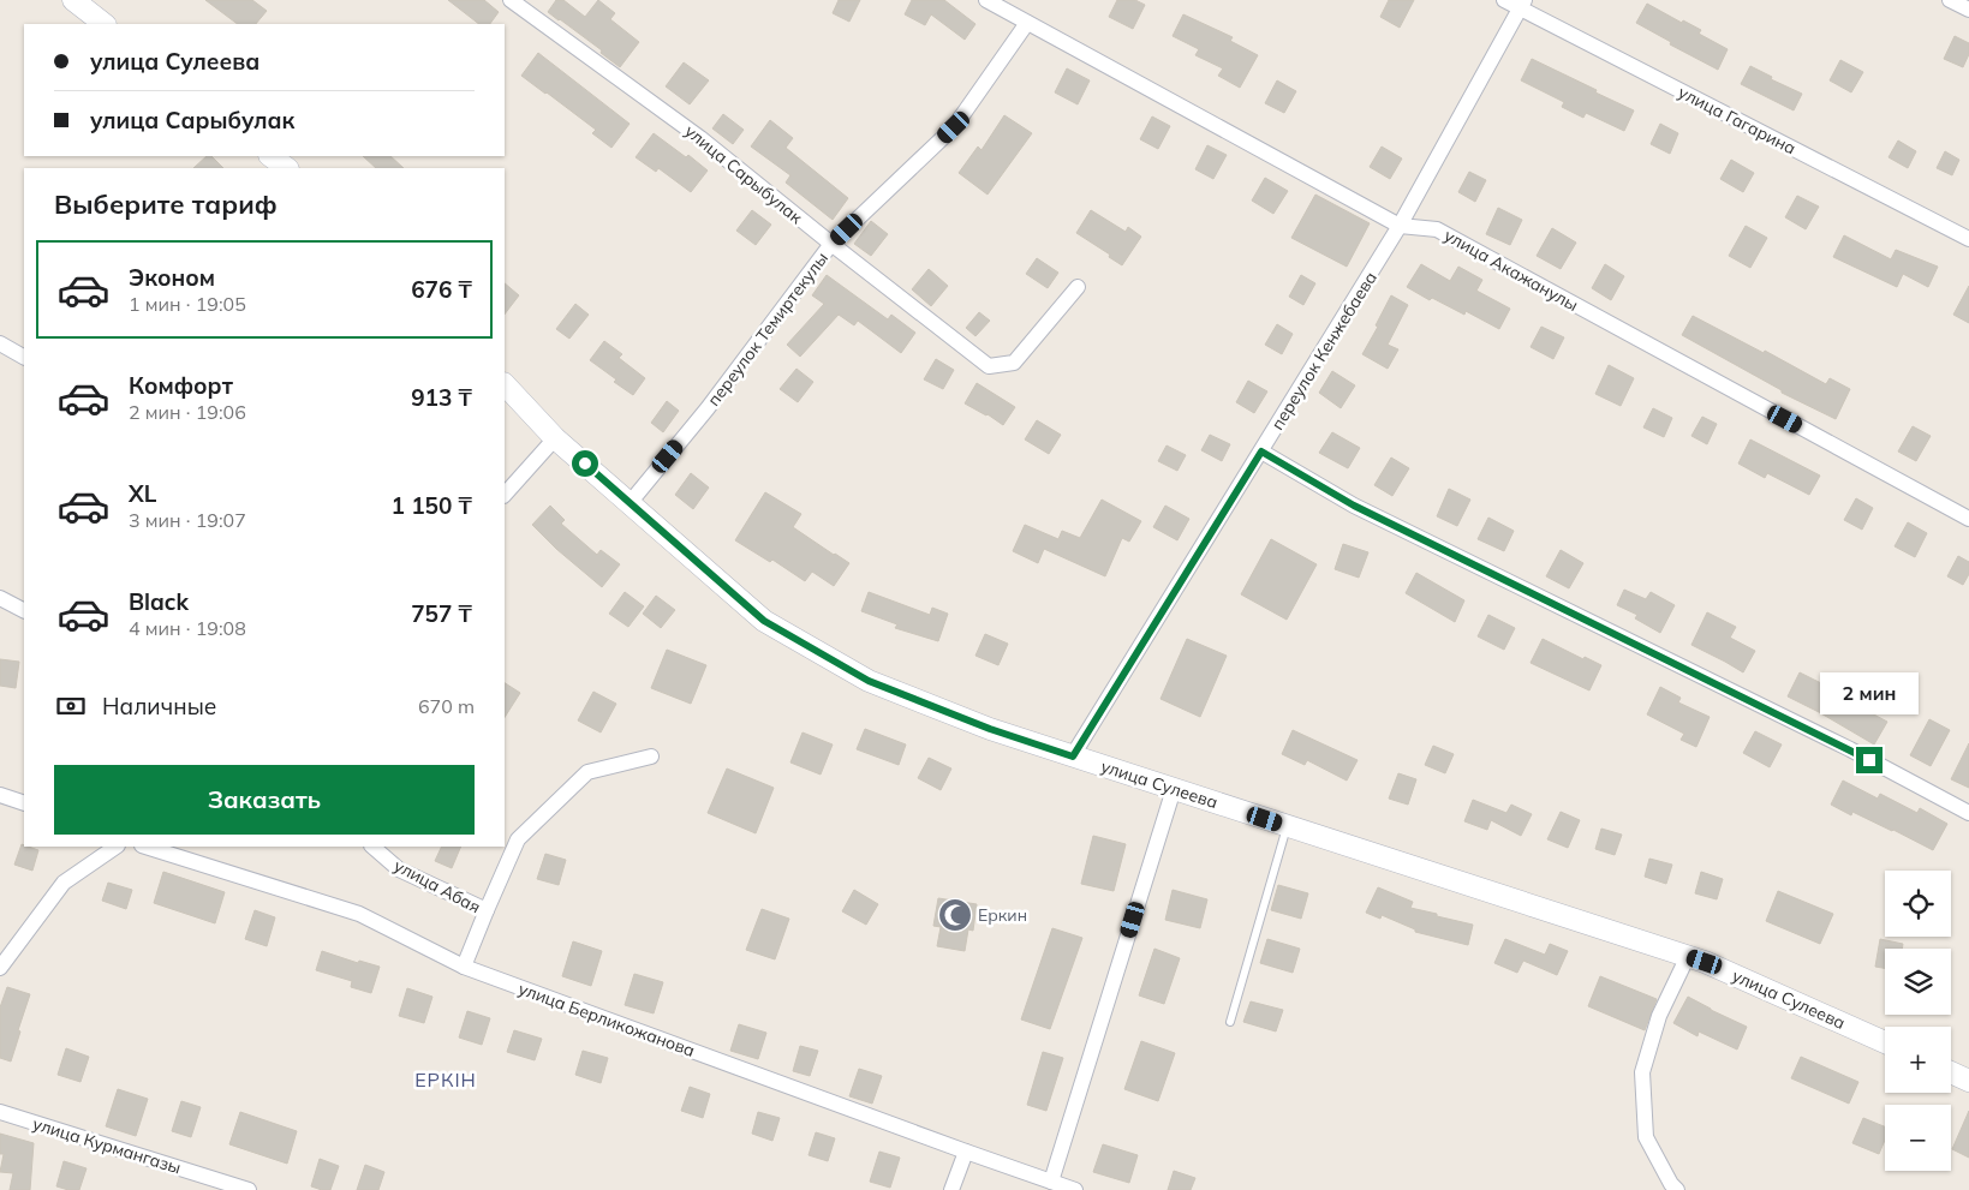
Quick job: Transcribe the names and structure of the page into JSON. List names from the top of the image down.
{
  "streets": {
    "main road": ["улица Сулеева"],
    "street": [
      "улица Гагарина",
      "улица Сарыбулак",
      "улица Акажанулы",
      "переулок Темиртекулы",
      "переулок Кенжебаева",
      "улица Абая",
      "улица Берликожанова",
      "улица Курмангазы"
    ]
  },
  "crossings": [
    ["улица Гагарина", "переулок Кенжебаева"],
    ["улица Сарыбулак", "переулок Темиртекулы"],
    ["улица Акажанулы", "переулок Темиртекулы"],
    ["улица Акажанулы", "переулок Кенжебаева"],
    ["переулок Темиртекулы", "улица Сулеева"],
    ["переулок Кенжебаева", "улица Сулеева"],
    ["улица Абая", "улица Берликожанова"]
  ],
  "districts": ["ЕРКІН"],
  "places": {
    "mosque": ["Еркин"]
  },
  "page": {
    "banner": ["улица Сулеева", "улица Сарыбулак"],
    "heading": "Выберите тариф",
    "list": [
      {
        "name": "Эконом",
        "note": "1 мин · 19:05",
        "value": "676 ₸"
      },
      {
        "name": "Комфорт",
        "note": "2 мин · 19:06",
        "value": "913 ₸"
      },
      {
        "name": "XL",
        "note": "3 мин · 19:07",
        "value": "1 150 ₸"
      },
      {
        "name": "Black",
        "note": "4 мин · 19:08",
        "value": "757 ₸"
      }
    ],
    "bubble": "2 мин",
    "pay": ["Наличные", "670 m"],
    "buttons": "Заказать",
    "map_buttons": ["+", "−"]
  }
}
